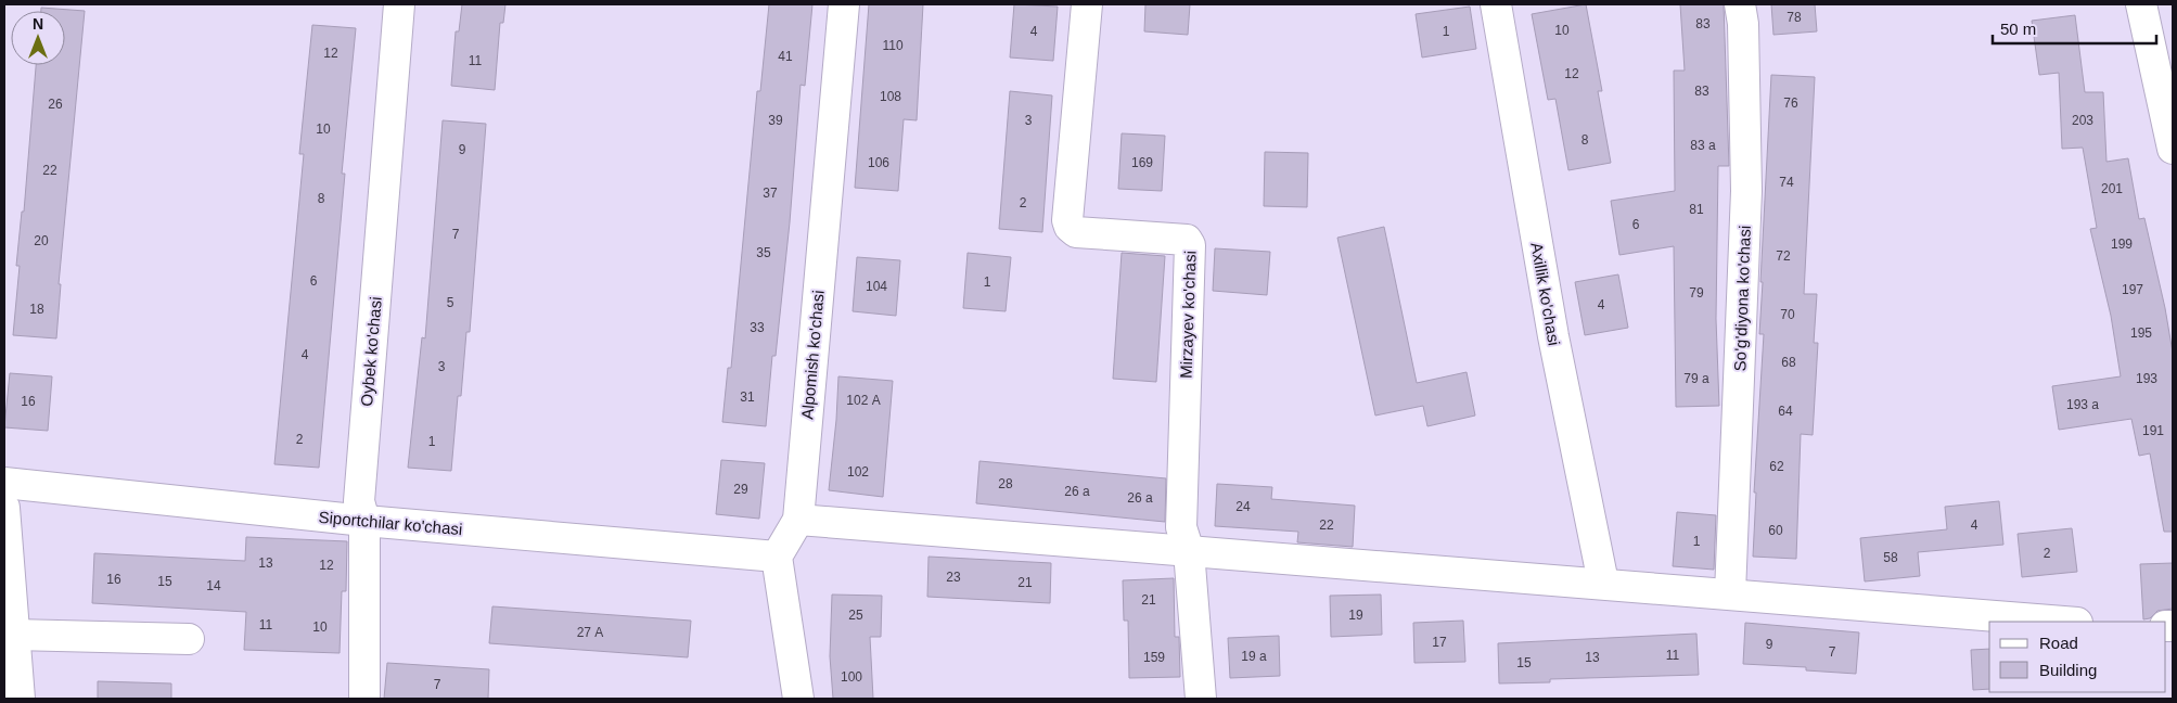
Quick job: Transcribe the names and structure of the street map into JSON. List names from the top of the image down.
{
  "streets": {
    "street": [
      "Axillik ko'chasi",
      "So'g'diyona ko'chasi",
      "Mirzayev ko'chasi",
      "Oybek ko'chasi",
      "Alpomish ko'chasi",
      "Siportchilar ko'chasi"
    ]
  },
  "crossings": [
    ["Oybek ko'chasi", "Siportchilar ko'chasi"],
    ["Alpomish ko'chasi", "Siportchilar ko'chasi"]
  ],
  "house_numbers": [
    "78",
    "83",
    "10",
    "4",
    "1",
    "110",
    "12",
    "41",
    "11",
    "12",
    "83",
    "108",
    "76",
    "26",
    "39",
    "3",
    "203",
    "10",
    "8",
    "83 а",
    "9",
    "106",
    "169",
    "22",
    "74",
    "201",
    "37",
    "8",
    "2",
    "81",
    "6",
    "7",
    "20",
    "199",
    "35",
    "72",
    "6",
    "1",
    "104",
    "197",
    "79",
    "5",
    "4",
    "18",
    "70",
    "33",
    "195",
    "4",
    "68",
    "3",
    "79 а",
    "193",
    "31",
    "102 А",
    "16",
    "193 а",
    "64",
    "191",
    "2",
    "1",
    "62",
    "102",
    "28",
    "29",
    "26 а",
    "26 а",
    "24",
    "22",
    "4",
    "60",
    "1",
    "2",
    "58",
    "13",
    "12",
    "23",
    "16",
    "15",
    "21",
    "14",
    "21",
    "25",
    "19",
    "11",
    "10",
    "27 А",
    "17",
    "9",
    "7",
    "11",
    "19 а",
    "159",
    "13",
    "15",
    "100",
    "7"
  ],
  "legend": ["Road", "Building"],
  "scale_bar": "50 m",
  "north": "top"
}
